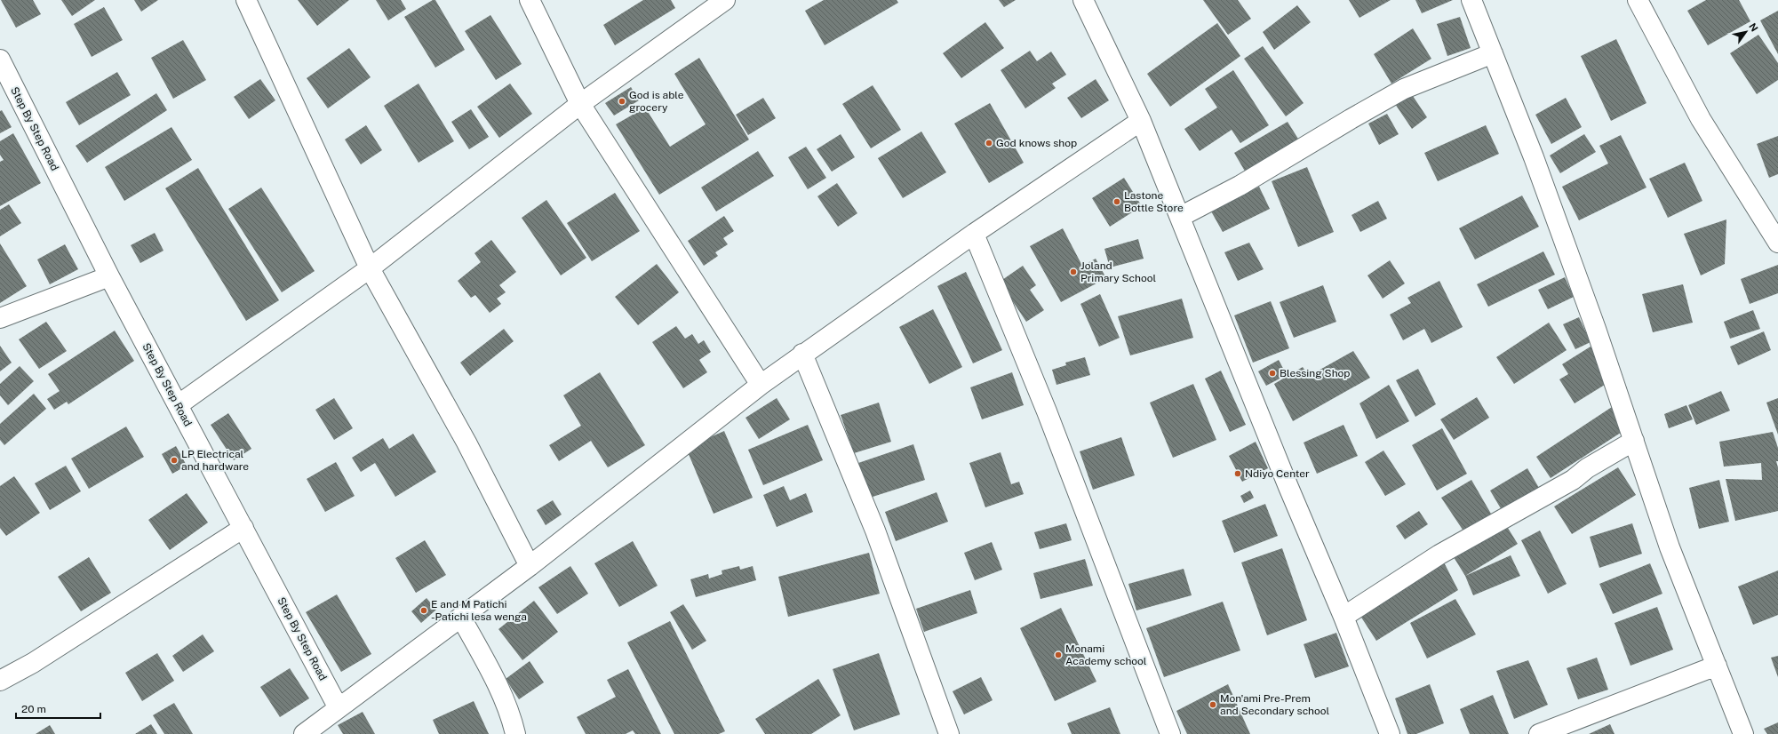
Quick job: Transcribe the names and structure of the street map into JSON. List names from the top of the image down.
{
  "streets": {
    "street": ["Step By Step Road"]
  },
  "places": [
    "God is able grocery",
    "God knows shop",
    "Lastone Bottle Store",
    "Joland Primary School",
    "Blessing Shop",
    "LP Electrical and hardware",
    "Ndiyo Center",
    "E and M Patichi -Patichi lesa wenga",
    "Monami Academy school",
    "Mon'ami Pre-Prem and Secondary school"
  ],
  "scale_bar": "20 m",
  "north": "top right"
}
